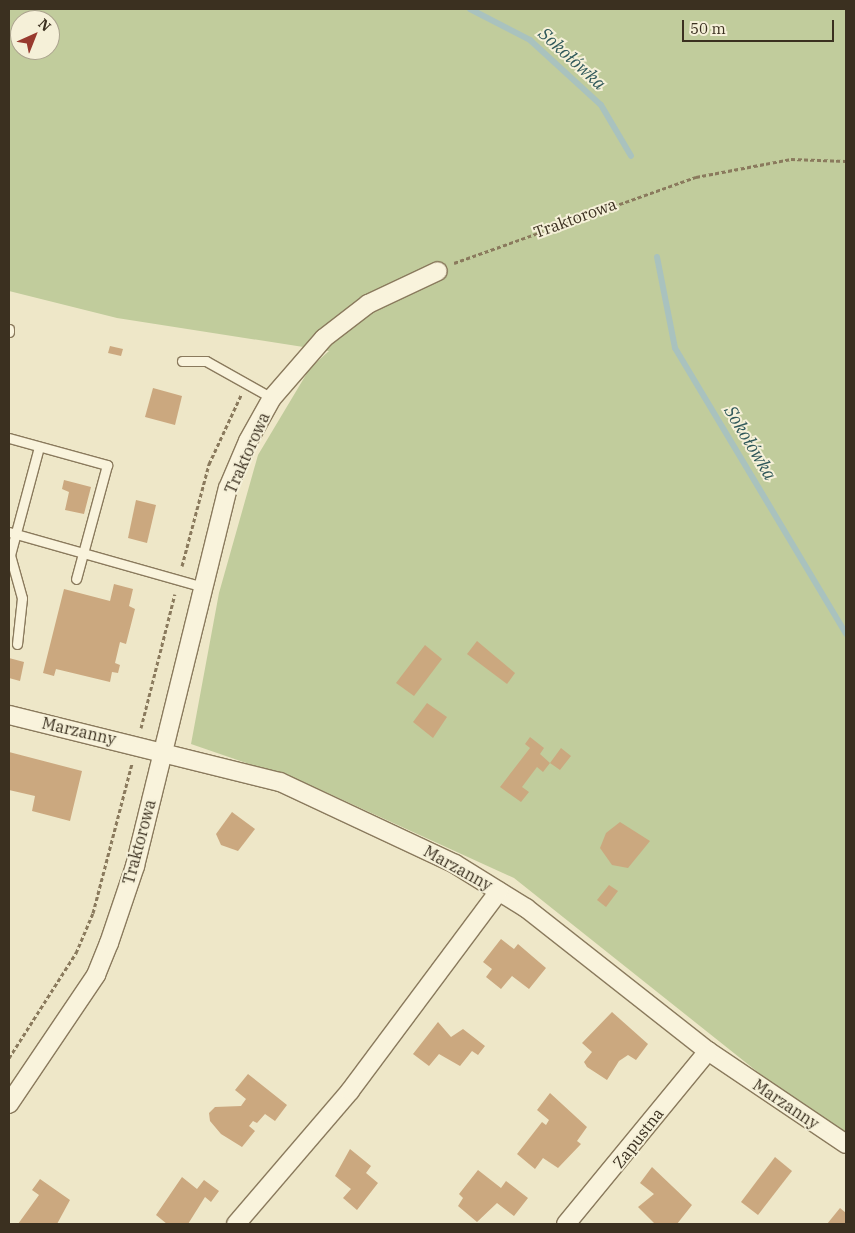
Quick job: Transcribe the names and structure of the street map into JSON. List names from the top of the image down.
{
  "streets": {
    "street": ["Traktorowa", "Marzanny", "Zapustna"]
  },
  "crossings": [
    ["Traktorowa", "Marzanny"],
    ["Marzanny", "Zapustna"]
  ],
  "water": ["Sokołówka"],
  "scale_bar": "50 m",
  "north": "top right"
}
